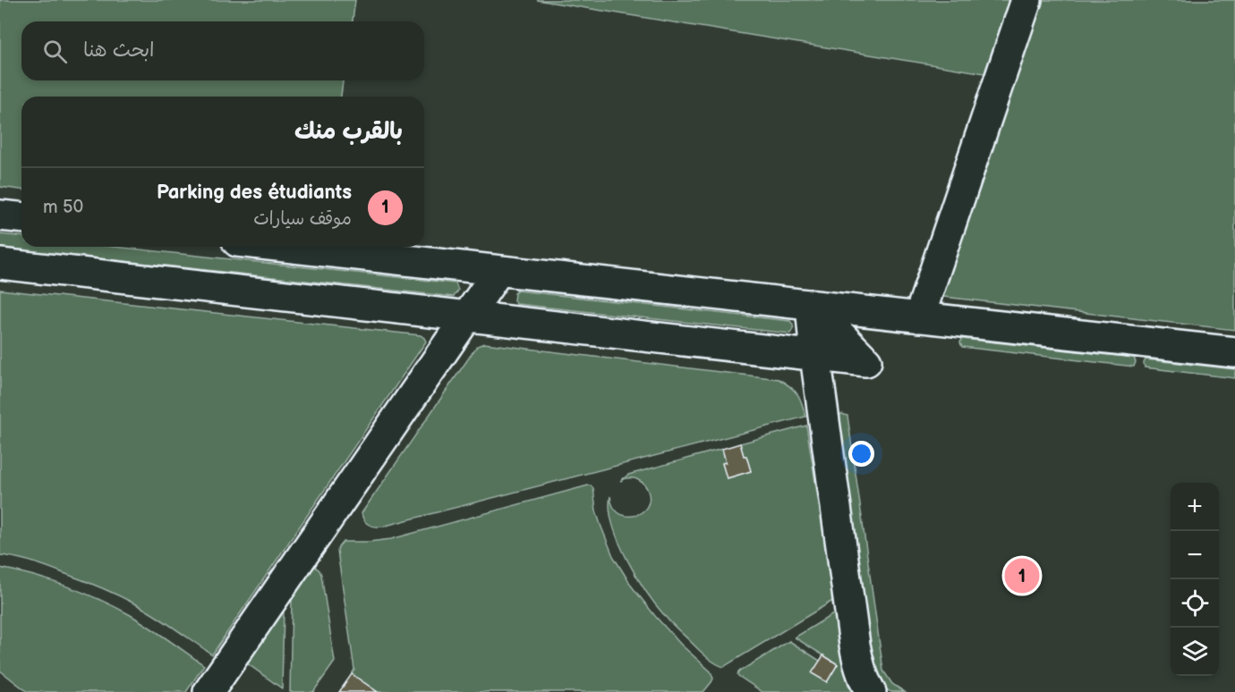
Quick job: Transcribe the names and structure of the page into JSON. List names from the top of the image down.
{
  "page": {
    "search": "ابحث هنا",
    "heading": "بالقرب منك",
    "list": [
      {
        "mark": "1",
        "name": "Parking des étudiants",
        "note": "موقف سيارات",
        "value": "50 m"
      }
    ],
    "map_buttons": ["+", "−"],
    "pins": "1"
  }
}
